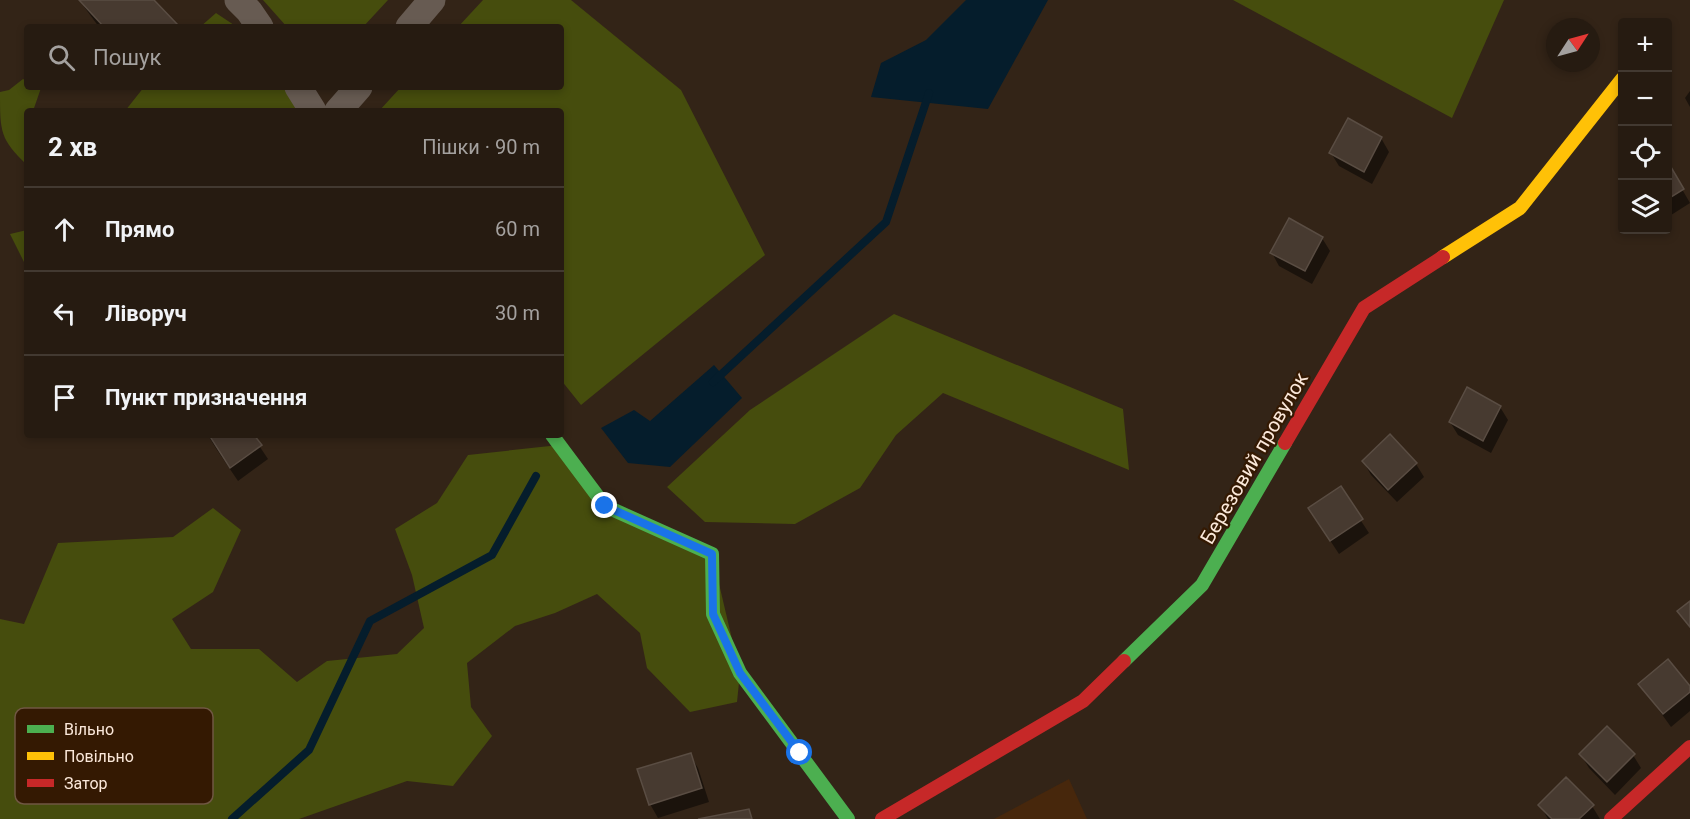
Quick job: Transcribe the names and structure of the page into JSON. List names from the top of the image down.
{
  "streets": {
    "street": ["Березовий провулок"]
  },
  "legend": ["Вільно", "Повільно", "Затор"],
  "north": "top right",
  "page": {
    "map_buttons": ["+", "−"],
    "search": "Пошук",
    "heading": ["2 хв", "Пішки · 90 m"],
    "list": [
      ["Прямо", "60 m"],
      ["Ліворуч", "30 m"],
      "Пункт призначення"
    ]
  }
}
